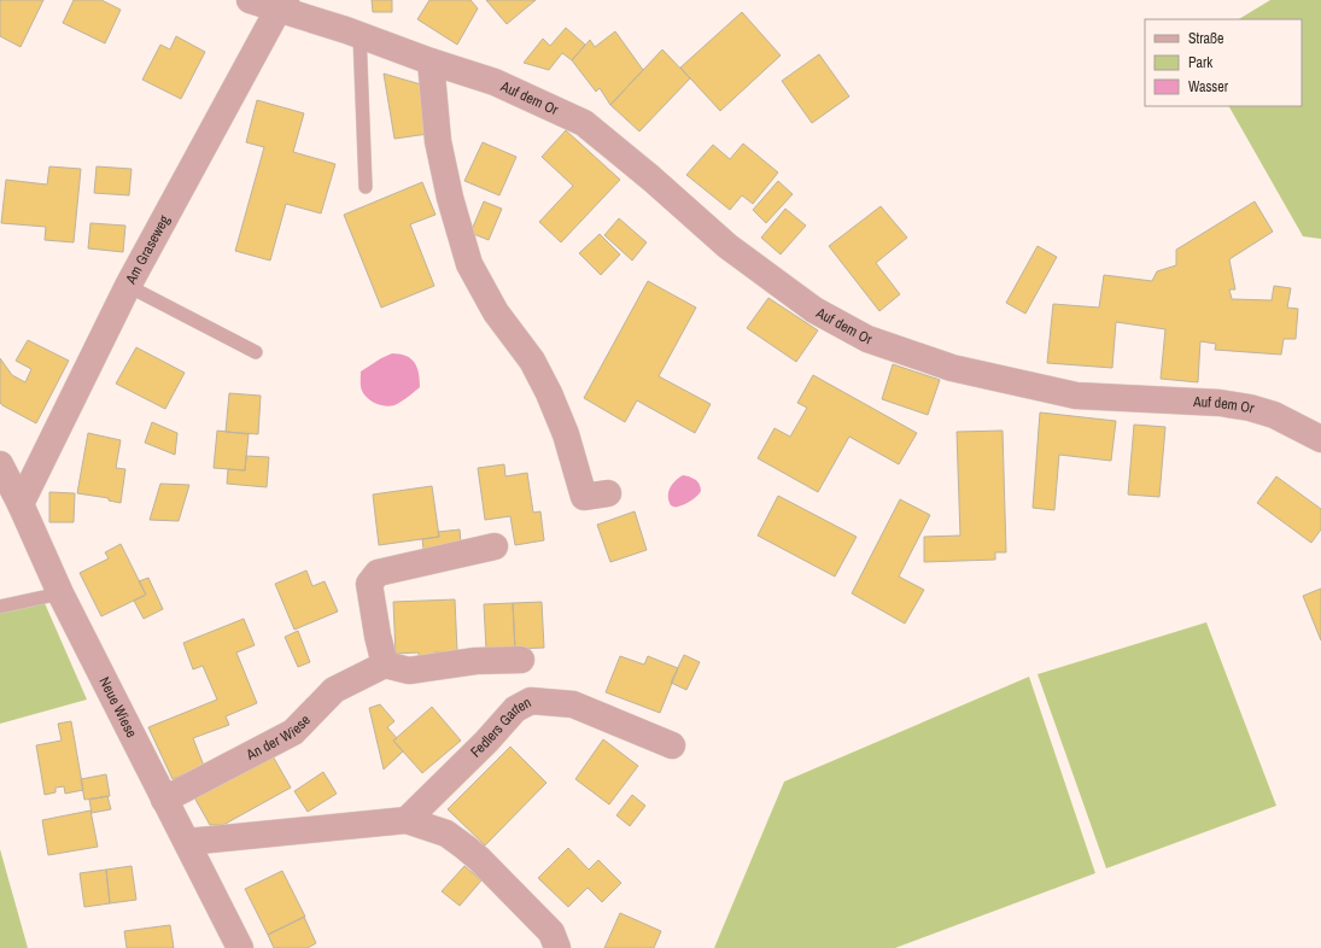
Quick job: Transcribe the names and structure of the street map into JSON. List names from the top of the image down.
{
  "streets": {
    "street": [
      "Auf dem Or",
      "Am Graseweg",
      "Neue Wiese",
      "Fedlers Garten",
      "An der Wiese"
    ]
  },
  "crossings": [
    ["Auf dem Or", "Am Graseweg"],
    ["Am Graseweg", "Neue Wiese"],
    ["Neue Wiese", "An der Wiese"]
  ],
  "legend": ["Straße", "Park", "Wasser"]
}
